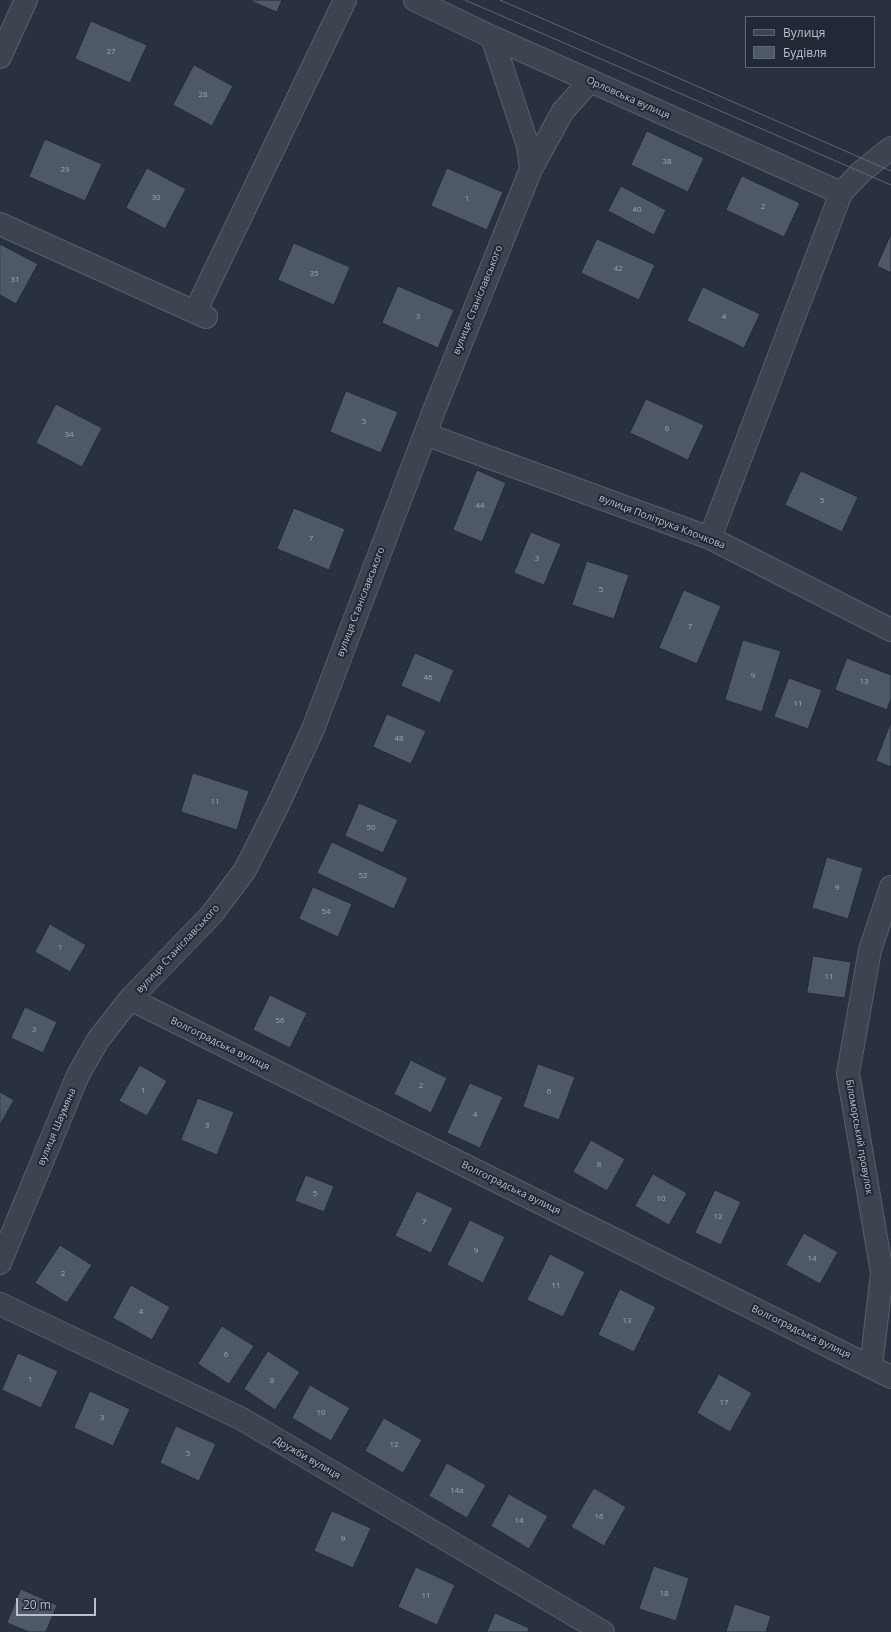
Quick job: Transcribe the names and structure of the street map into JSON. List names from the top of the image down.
{
  "streets": {
    "street": [
      "Орловська вулиця",
      "вулиця Станіславського",
      "вулиця Політрука Клочкова",
      "Волгоградська вулиця",
      "вулиця Шаумяна",
      "Біломорський провулок",
      "Дружби вулиця"
    ]
  },
  "crossings": [
    ["Орловська вулиця", "вулиця Станіславського"],
    ["вулиця Станіславського", "вулиця Політрука Клочкова"],
    ["вулиця Станіславського", "Волгоградська вулиця"],
    ["вулиця Станіславського", "вулиця Шаумяна"],
    ["Волгоградська вулиця", "вулиця Шаумяна"],
    ["Волгоградська вулиця", "Біломорський провулок"]
  ],
  "house_numbers": [
    "27",
    "28",
    "38",
    "29",
    "30",
    "1",
    "2",
    "40",
    "42",
    "35",
    "31",
    "3",
    "4",
    "5",
    "6",
    "34",
    "5",
    "44",
    "7",
    "3",
    "5",
    "7",
    "9",
    "46",
    "13",
    "11",
    "48",
    "11",
    "50",
    "52",
    "9",
    "54",
    "1",
    "11",
    "56",
    "3",
    "2",
    "1",
    "6",
    "4",
    "3",
    "8",
    "5",
    "10",
    "12",
    "7",
    "9",
    "14",
    "2",
    "11",
    "4",
    "13",
    "6",
    "1",
    "8",
    "17",
    "10",
    "3",
    "12",
    "5",
    "14а",
    "16",
    "14",
    "9",
    "18",
    "11"
  ],
  "legend": ["Вулиця", "Будівля"],
  "scale_bar": "20 m"
}
